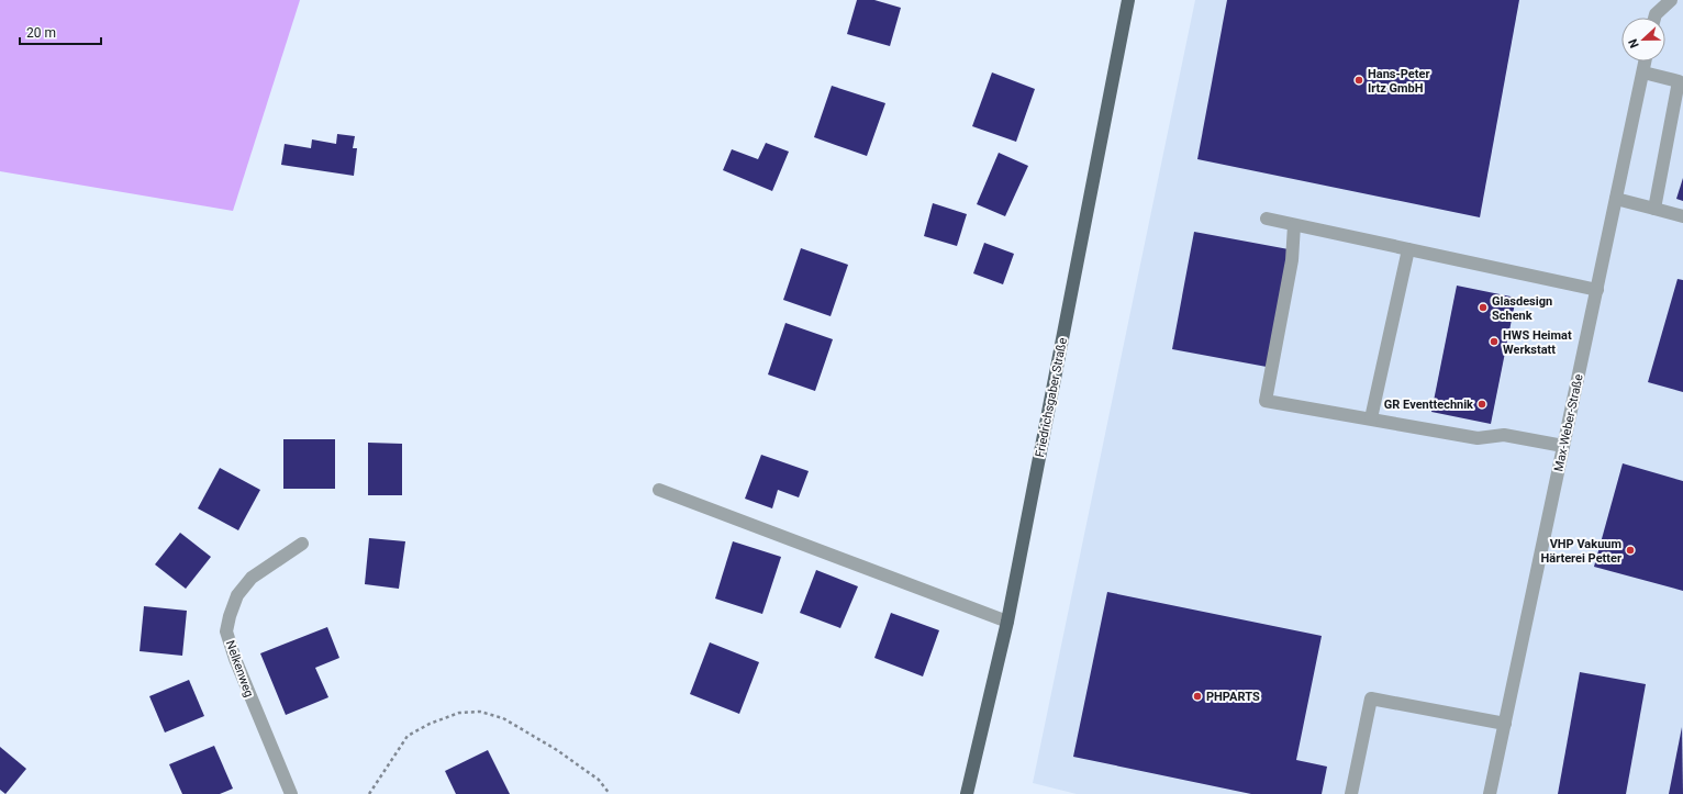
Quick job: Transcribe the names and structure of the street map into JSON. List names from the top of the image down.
{
  "streets": {
    "main road": ["Friedrichsgaber Straße"],
    "street": ["Max-Weber-Straße", "Nelkenweg"]
  },
  "places": [
    "Hans-Peter Irtz GmbH",
    "Glasdesign Schenk",
    "HWS Heimat Werkstatt",
    "GR Eventtechnik",
    "VHP Vakuum Härterei Petter",
    "PHPARTS"
  ],
  "scale_bar": "20 m",
  "north": "left"
}
